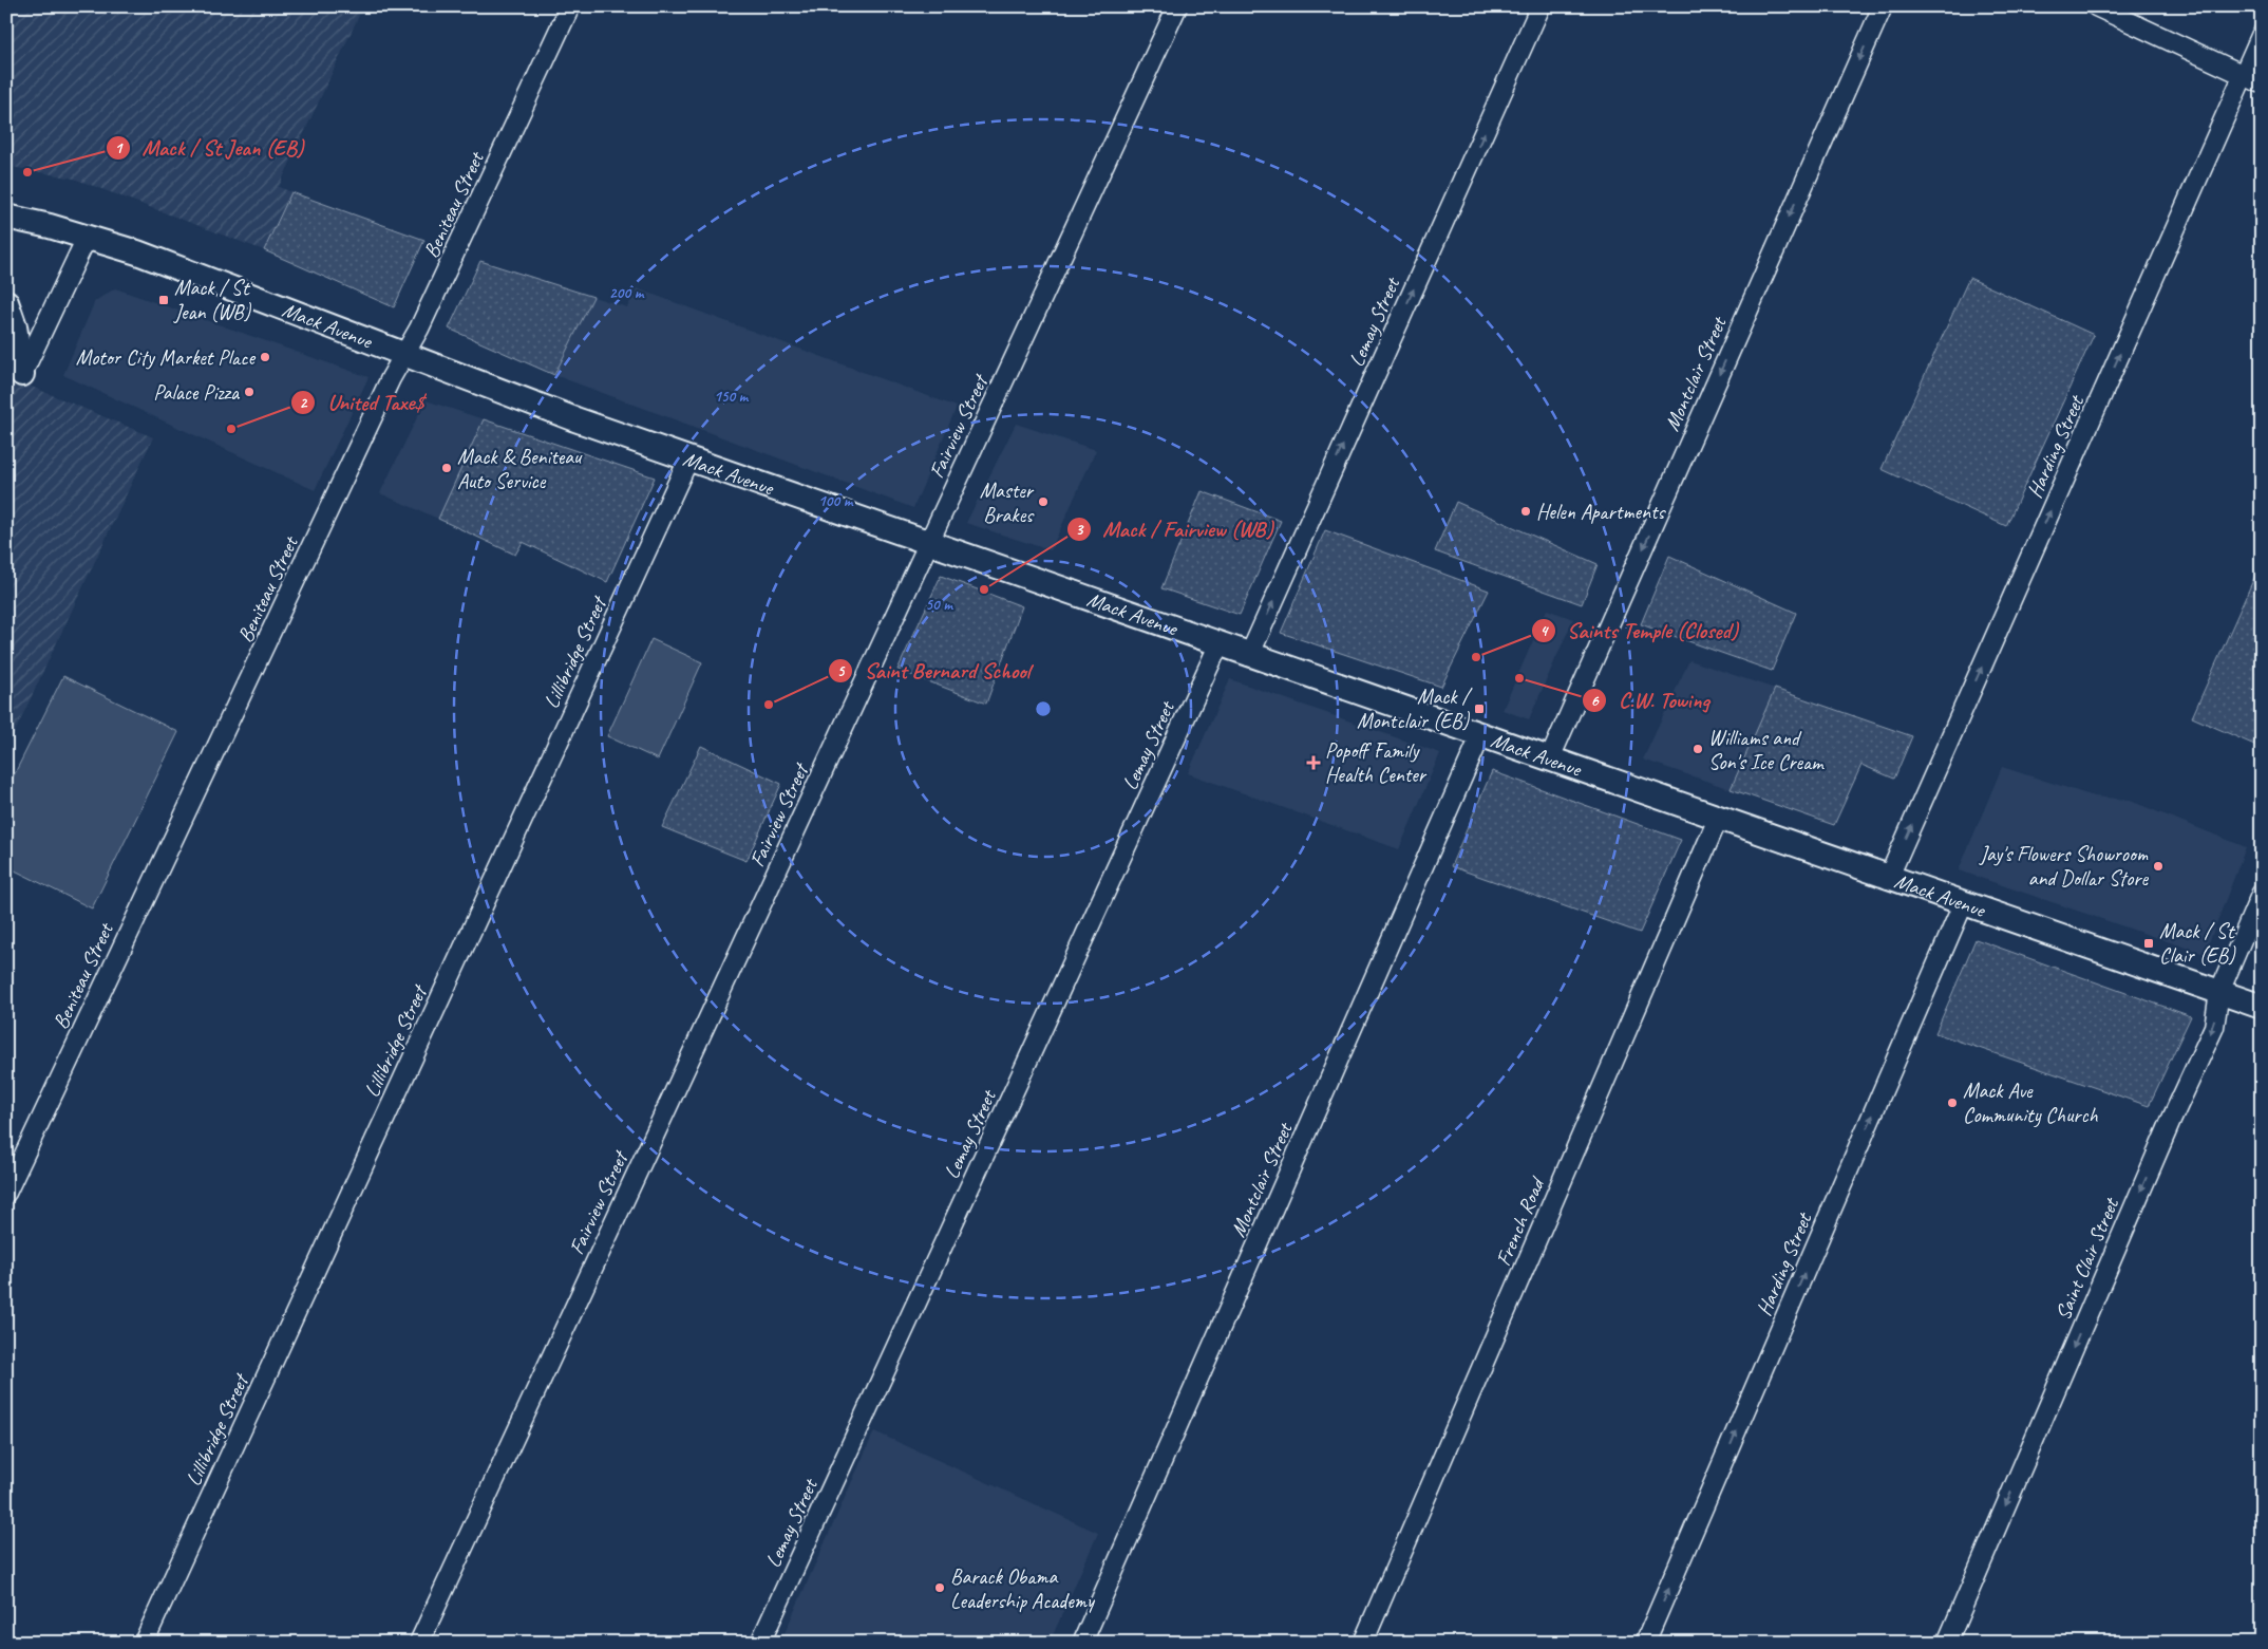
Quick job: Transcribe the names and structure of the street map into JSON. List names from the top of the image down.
{
  "streets": {
    "main road": ["Mack Avenue"],
    "street": [
      "Beniteau Street",
      "Lemay Street",
      "Montclair Street",
      "Fairview Street",
      "Harding Street",
      "Lillibridge Street",
      "French Road",
      "Saint Clair Street"
    ]
  },
  "crossings": [
    ["Beniteau Street", "Mack Avenue"],
    ["Lemay Street", "Mack Avenue"],
    ["Mack Avenue", "Montclair Street"],
    ["Mack Avenue", "Fairview Street"],
    ["Mack Avenue", "Harding Street"],
    ["Mack Avenue", "Lillibridge Street"],
    ["Mack Avenue", "French Road"],
    ["Mack Avenue", "Saint Clair Street"]
  ],
  "one_way": [
    "Lemay Street",
    "Montclair Street",
    "Harding Street",
    "Saint Clair Street"
  ],
  "places": {
    "other": [
      "Mack / St Jean (EB)",
      "Motor City Market Place",
      "Palace Pizza",
      "United Taxe$",
      "Mack & Beniteau Auto Service",
      "Master Brakes",
      "Helen Apartments",
      "Mack / Fairview (WB)",
      "Saints Temple (Closed)",
      "C.W. Towing",
      "Saint Bernard School",
      "Williams and Son's Ice Cream",
      "Jay's Flowers Showroom and Dollar Store",
      "Mack Ave Community Church",
      "Barack Obama Leadership Academy"
    ],
    "transit": ["Mack / St Jean (WB)", "Mack / Montclair (EB)", "Mack / St Clair (EB)"],
    "health": ["Popoff Family Health Center"]
  },
  "rings": [
    "200 m",
    "150 m",
    "100 m",
    "50 m"
  ]
}
